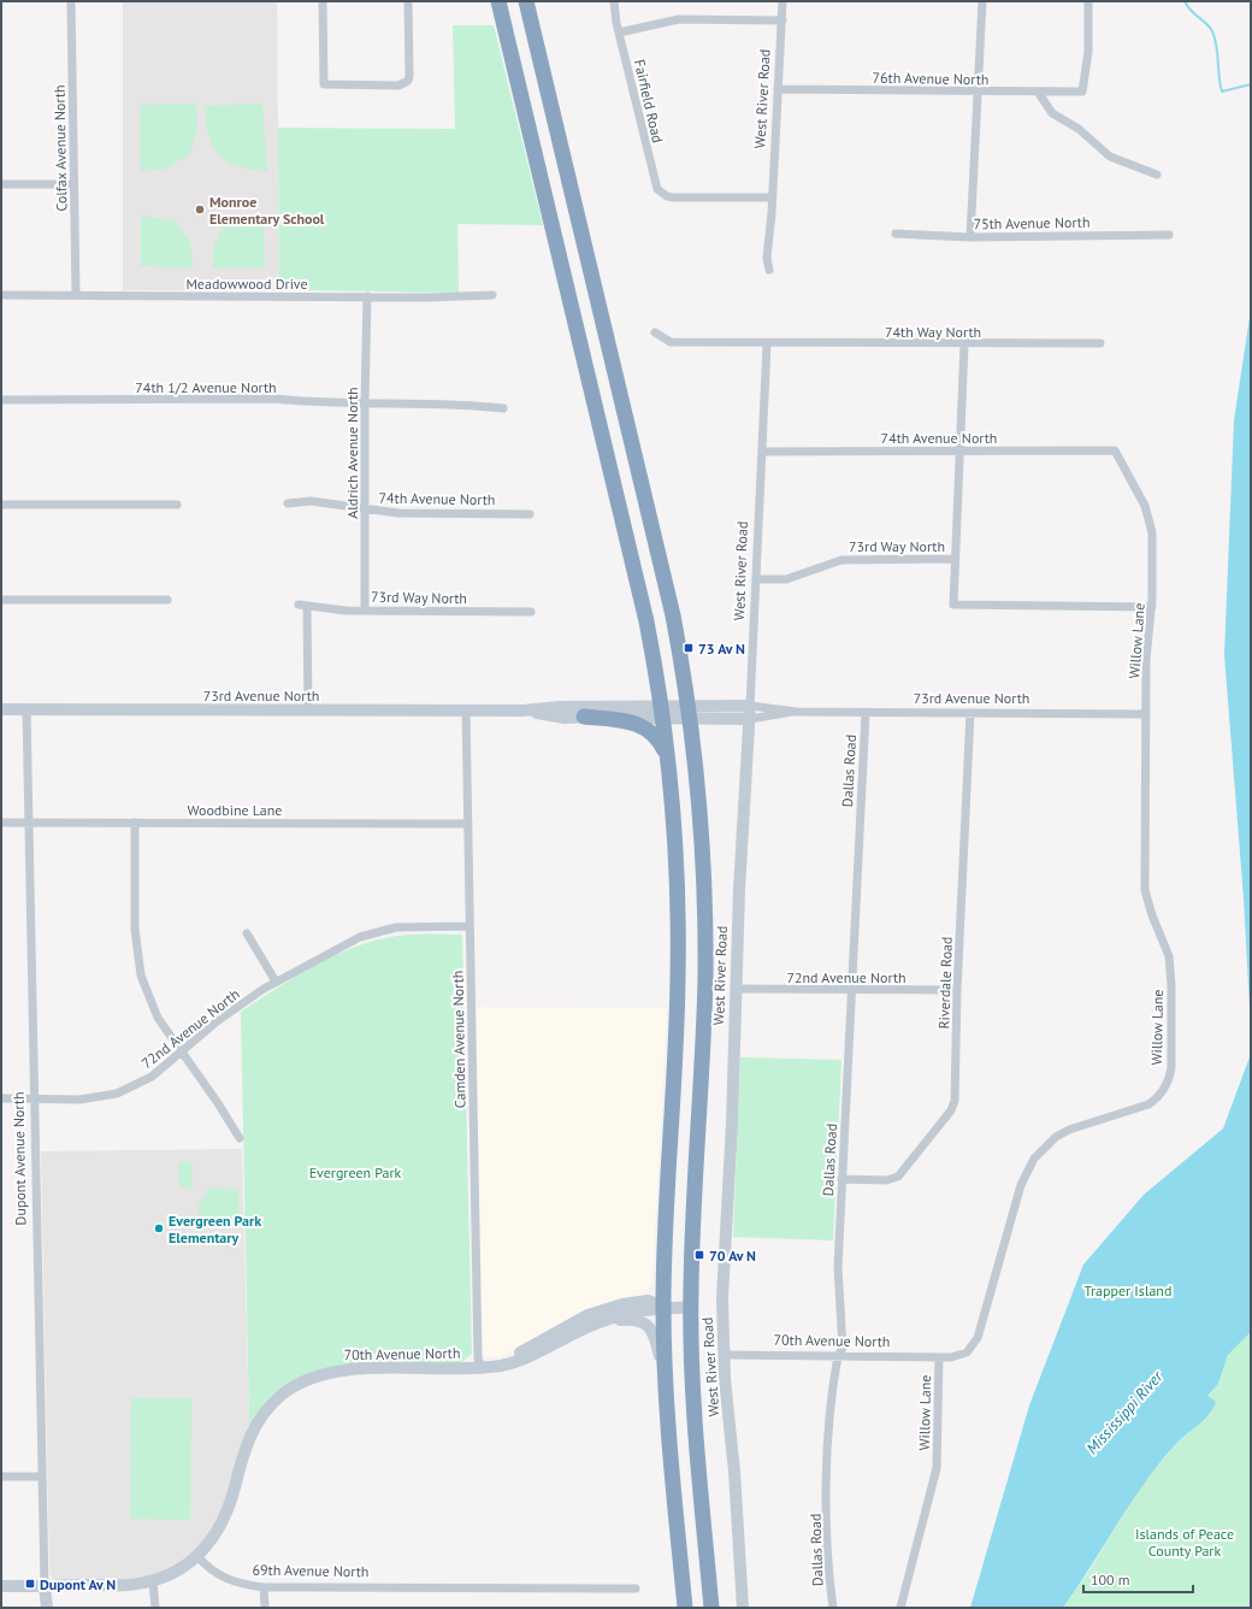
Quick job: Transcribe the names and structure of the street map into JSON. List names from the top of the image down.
{
  "streets": {
    "street": [
      "76th Avenue North",
      "West River Road",
      "Fairfield Road",
      "Colfax Avenue North",
      "75th Avenue North",
      "Meadowwood Drive",
      "74th Way North",
      "74th 1/2 Avenue North",
      "74th Avenue North",
      "Aldrich Avenue North",
      "73rd Way North",
      "Willow Lane",
      "73rd Avenue North",
      "Dallas Road",
      "Woodbine Lane",
      "72nd Avenue North",
      "Riverdale Road",
      "Camden Avenue North",
      "Dupont Avenue North",
      "70th Avenue North",
      "69th Avenue North"
    ]
  },
  "crossings": [
    ["76th Avenue North", "West River Road"],
    ["West River Road", "Fairfield Road"],
    ["West River Road", "74th Way North"],
    ["West River Road", "74th Avenue North"],
    ["West River Road", "73rd Way North"],
    ["West River Road", "73rd Avenue North"],
    ["West River Road", "72nd Avenue North"],
    ["West River Road", "70th Avenue North"],
    ["Colfax Avenue North", "Meadowwood Drive"],
    ["Meadowwood Drive", "Aldrich Avenue North"],
    ["74th 1/2 Avenue North", "Aldrich Avenue North"],
    ["74th Avenue North", "Aldrich Avenue North"],
    ["74th Avenue North", "Willow Lane"],
    ["Aldrich Avenue North", "73rd Way North"],
    ["73rd Way North", "73rd Avenue North"],
    ["Willow Lane", "73rd Avenue North"],
    ["Willow Lane", "70th Avenue North"],
    ["73rd Avenue North", "Dallas Road"],
    ["73rd Avenue North", "Riverdale Road"],
    ["73rd Avenue North", "Camden Avenue North"],
    ["73rd Avenue North", "Dupont Avenue North"],
    ["Dallas Road", "72nd Avenue North"],
    ["Dallas Road", "Riverdale Road"],
    ["Dallas Road", "70th Avenue North"],
    ["Woodbine Lane", "Camden Avenue North"],
    ["Woodbine Lane", "Dupont Avenue North"],
    ["72nd Avenue North", "Riverdale Road"],
    ["72nd Avenue North", "Camden Avenue North"],
    ["72nd Avenue North", "Dupont Avenue North"],
    ["Camden Avenue North", "70th Avenue North"],
    ["70th Avenue North", "69th Avenue North"]
  ],
  "water": ["Mississippi River"],
  "parks": ["Evergreen Park", "Trapper Island", "Islands of Peace County Park"],
  "places": {
    "other": ["Monroe Elementary School", "Evergreen Park Elementary"],
    "transit": ["73 Av N", "70 Av N", "Dupont Av N"]
  },
  "scale_bar": "100 m"
}
